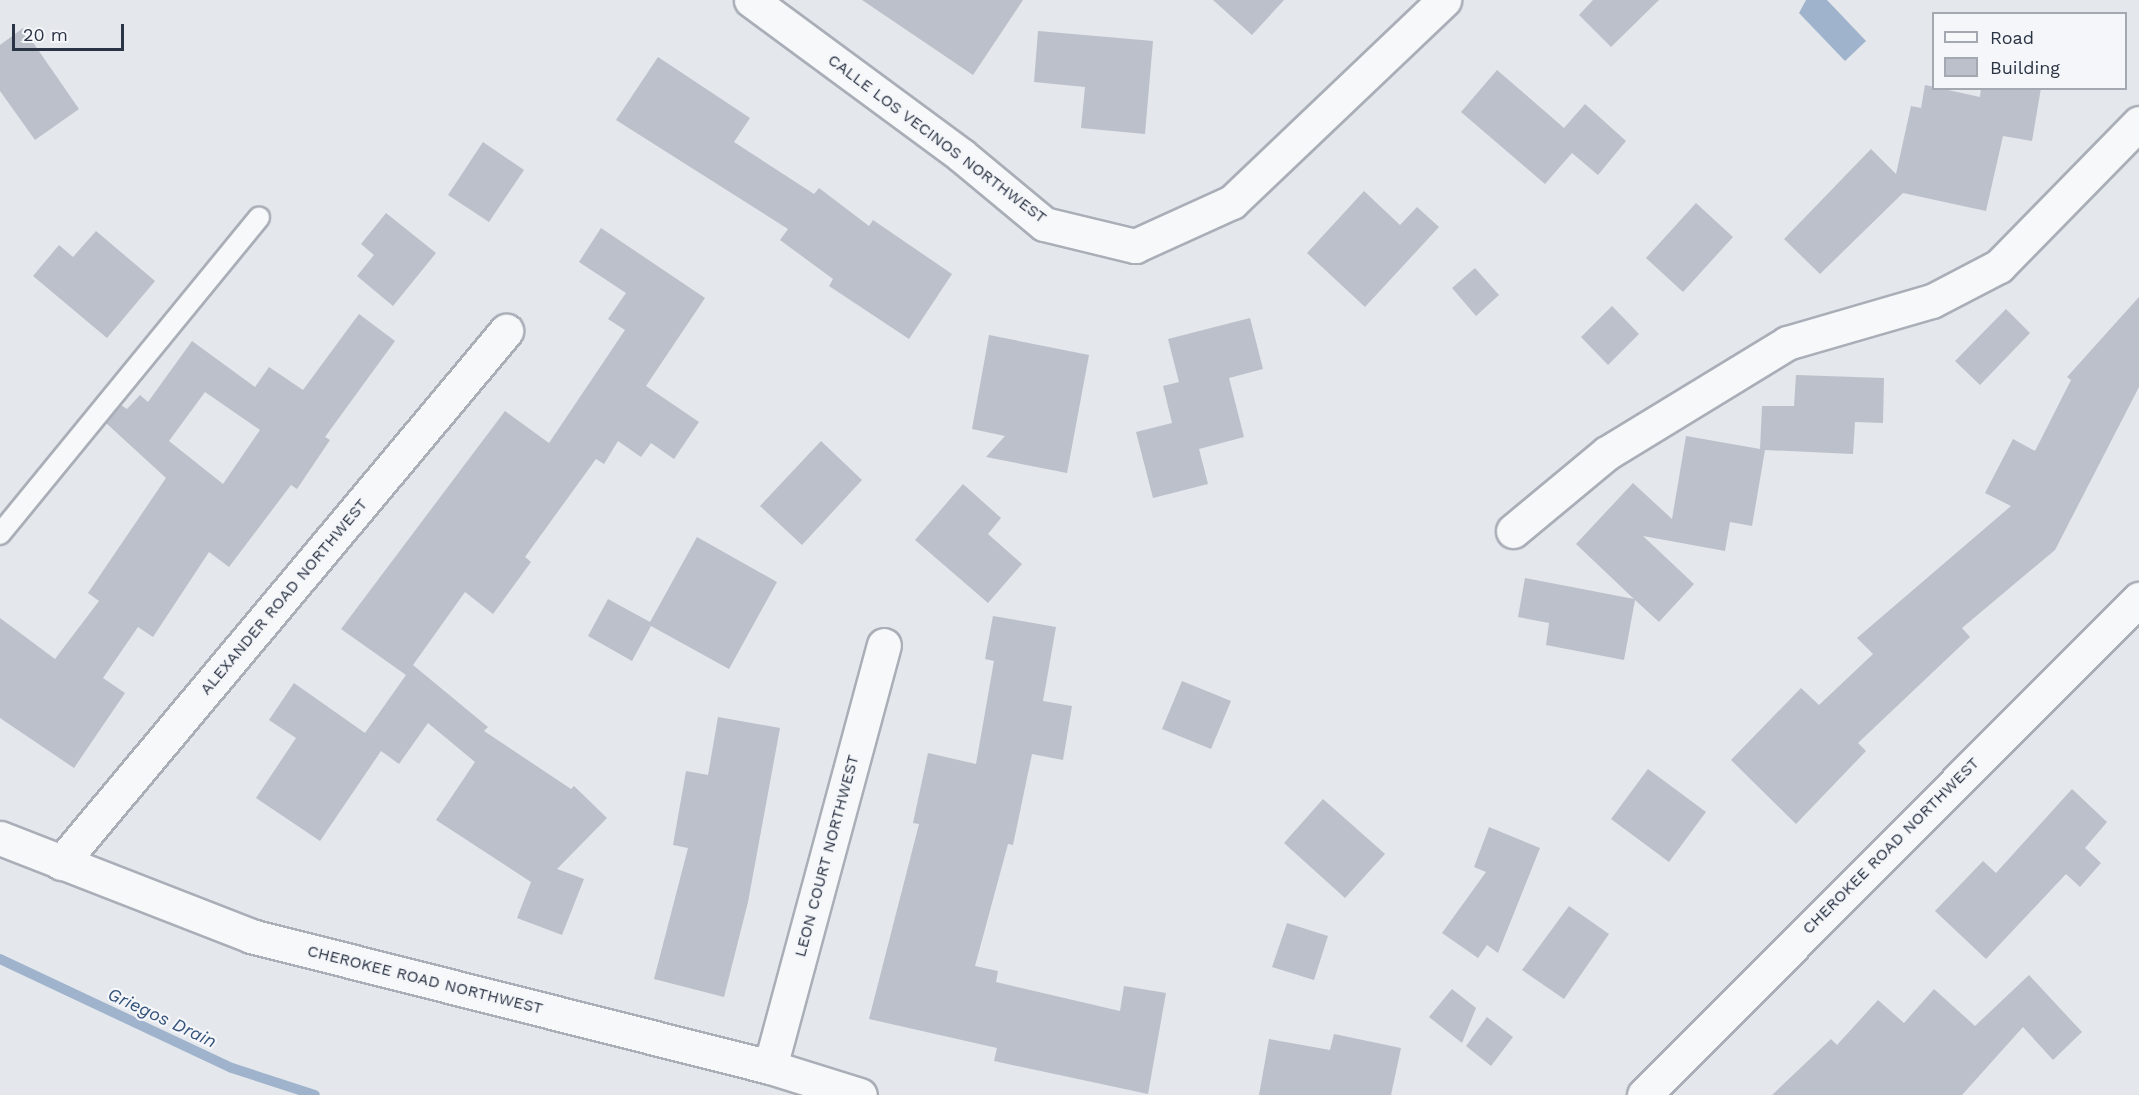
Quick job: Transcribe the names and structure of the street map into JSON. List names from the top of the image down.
{
  "streets": {
    "street": [
      "CALLE LOS VECINOS NORTHWEST",
      "ALEXANDER ROAD NORTHWEST",
      "CHEROKEE ROAD NORTHWEST",
      "LEON COURT NORTHWEST"
    ]
  },
  "crossings": [
    ["ALEXANDER ROAD NORTHWEST", "CHEROKEE ROAD NORTHWEST"],
    ["CHEROKEE ROAD NORTHWEST", "LEON COURT NORTHWEST"]
  ],
  "water": ["Griegos Drain"],
  "legend": ["Road", "Building"],
  "scale_bar": "20 m"
}
